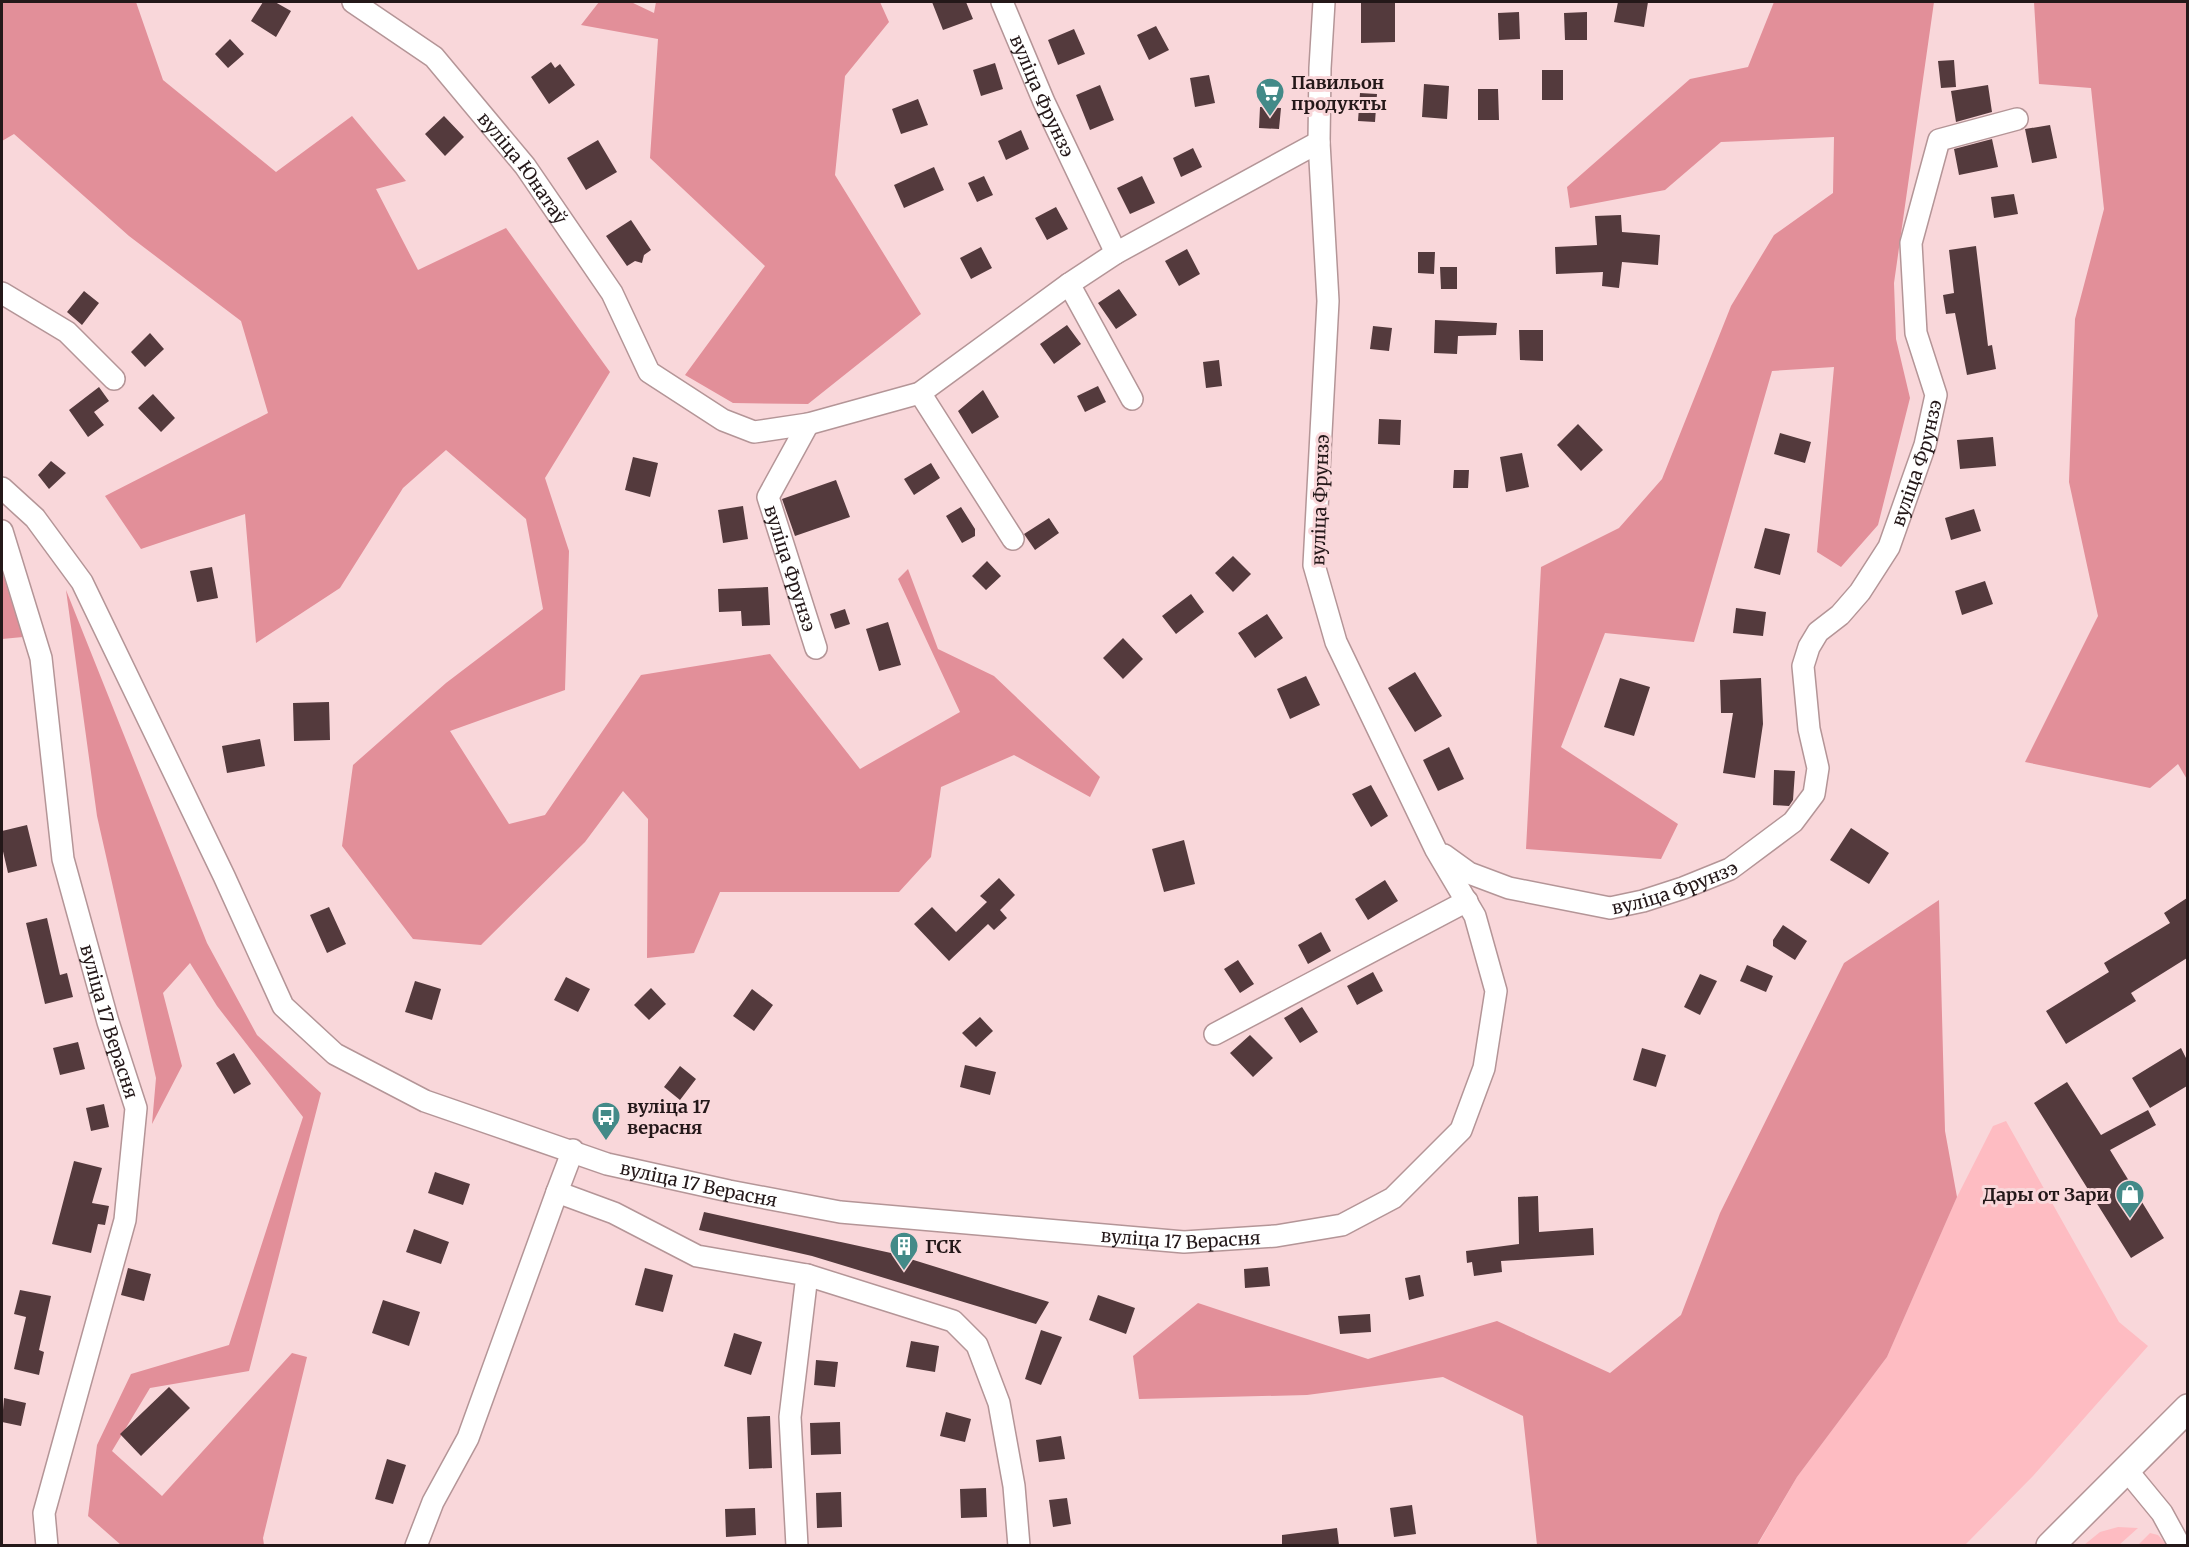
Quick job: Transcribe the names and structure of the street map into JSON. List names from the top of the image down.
{
  "streets": {
    "street": ["вуліца Фрунзэ", "вуліца Юнатаў", "вуліца 17 Верасня"]
  },
  "crossings": [
    ["вуліца Фрунзэ", "вуліца Юнатаў"],
    ["вуліца Фрунзэ", "вуліца 17 Верасня"]
  ],
  "places": {
    "supermarket": ["Павильон продукты"],
    "bus stop": ["вуліца 17 верасня"],
    "shop": ["Дары от Зари"],
    "building": ["ГСК"]
  }
}
